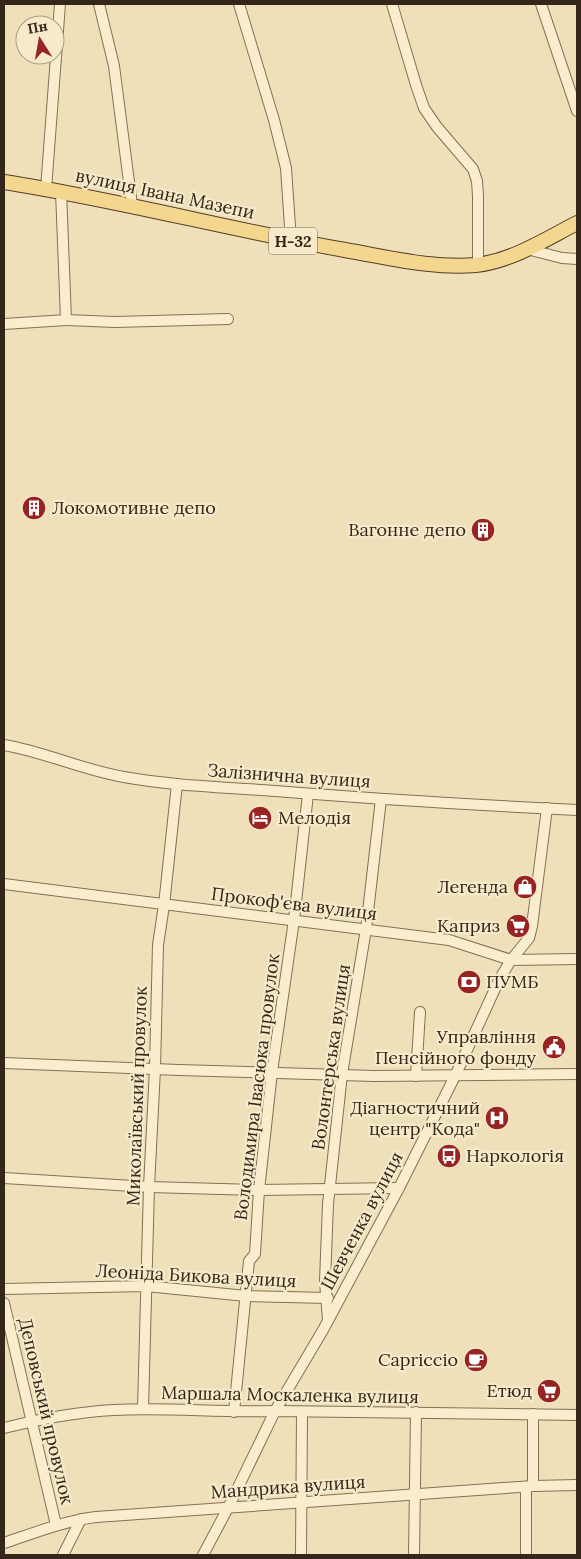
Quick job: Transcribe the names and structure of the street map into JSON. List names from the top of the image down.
{
  "streets": {
    "main road": ["вулиця Івана Мазепи", "Н-32"],
    "street": [
      "Залізнична вулиця",
      "Прокоф'єва вулиця",
      "Волонтерська вулиця",
      "Володимира Івасюка провулок",
      "Миколаївський провулок",
      "Шевченка вулиця",
      "Леоніда Бикова вулиця",
      "Маршала Москаленка вулиця",
      "Деповський провулок",
      "Мандрика вулиця"
    ]
  },
  "crossings": [
    ["Залізнична вулиця", "Волонтерська вулиця"],
    ["Залізнична вулиця", "Володимира Івасюка провулок"],
    ["Залізнична вулиця", "Миколаївський провулок"],
    ["Залізнична вулиця", "Шевченка вулиця"],
    ["Прокоф'єва вулиця", "Волонтерська вулиця"],
    ["Прокоф'єва вулиця", "Володимира Івасюка провулок"],
    ["Прокоф'єва вулиця", "Миколаївський провулок"],
    ["Прокоф'єва вулиця", "Шевченка вулиця"],
    ["Волонтерська вулиця", "Шевченка вулиця"],
    ["Волонтерська вулиця", "Леоніда Бикова вулиця"],
    ["Володимира Івасюка провулок", "Леоніда Бикова вулиця"],
    ["Володимира Івасюка провулок", "Маршала Москаленка вулиця"],
    ["Миколаївський провулок", "Леоніда Бикова вулиця"],
    ["Миколаївський провулок", "Маршала Москаленка вулиця"],
    ["Шевченка вулиця", "Маршала Москаленка вулиця"],
    ["Шевченка вулиця", "Мандрика вулиця"],
    ["Маршала Москаленка вулиця", "Деповський провулок"],
    ["Деповський провулок", "Мандрика вулиця"]
  ],
  "places": {
    "building": ["Локомотивне депо", "Вагонне депо"],
    "hotel": ["Мелодія"],
    "shop": ["Легенда"],
    "supermarket": ["Каприз", "Етюд"],
    "bank": ["ПУМБ"],
    "public building": ["Управління Пенсійного фонду"],
    "hospital": ["Діагностичний центр \"Кода\""],
    "bus stop": ["Наркологія"],
    "cafe": ["Capriccio"]
  },
  "north": "top"
}
